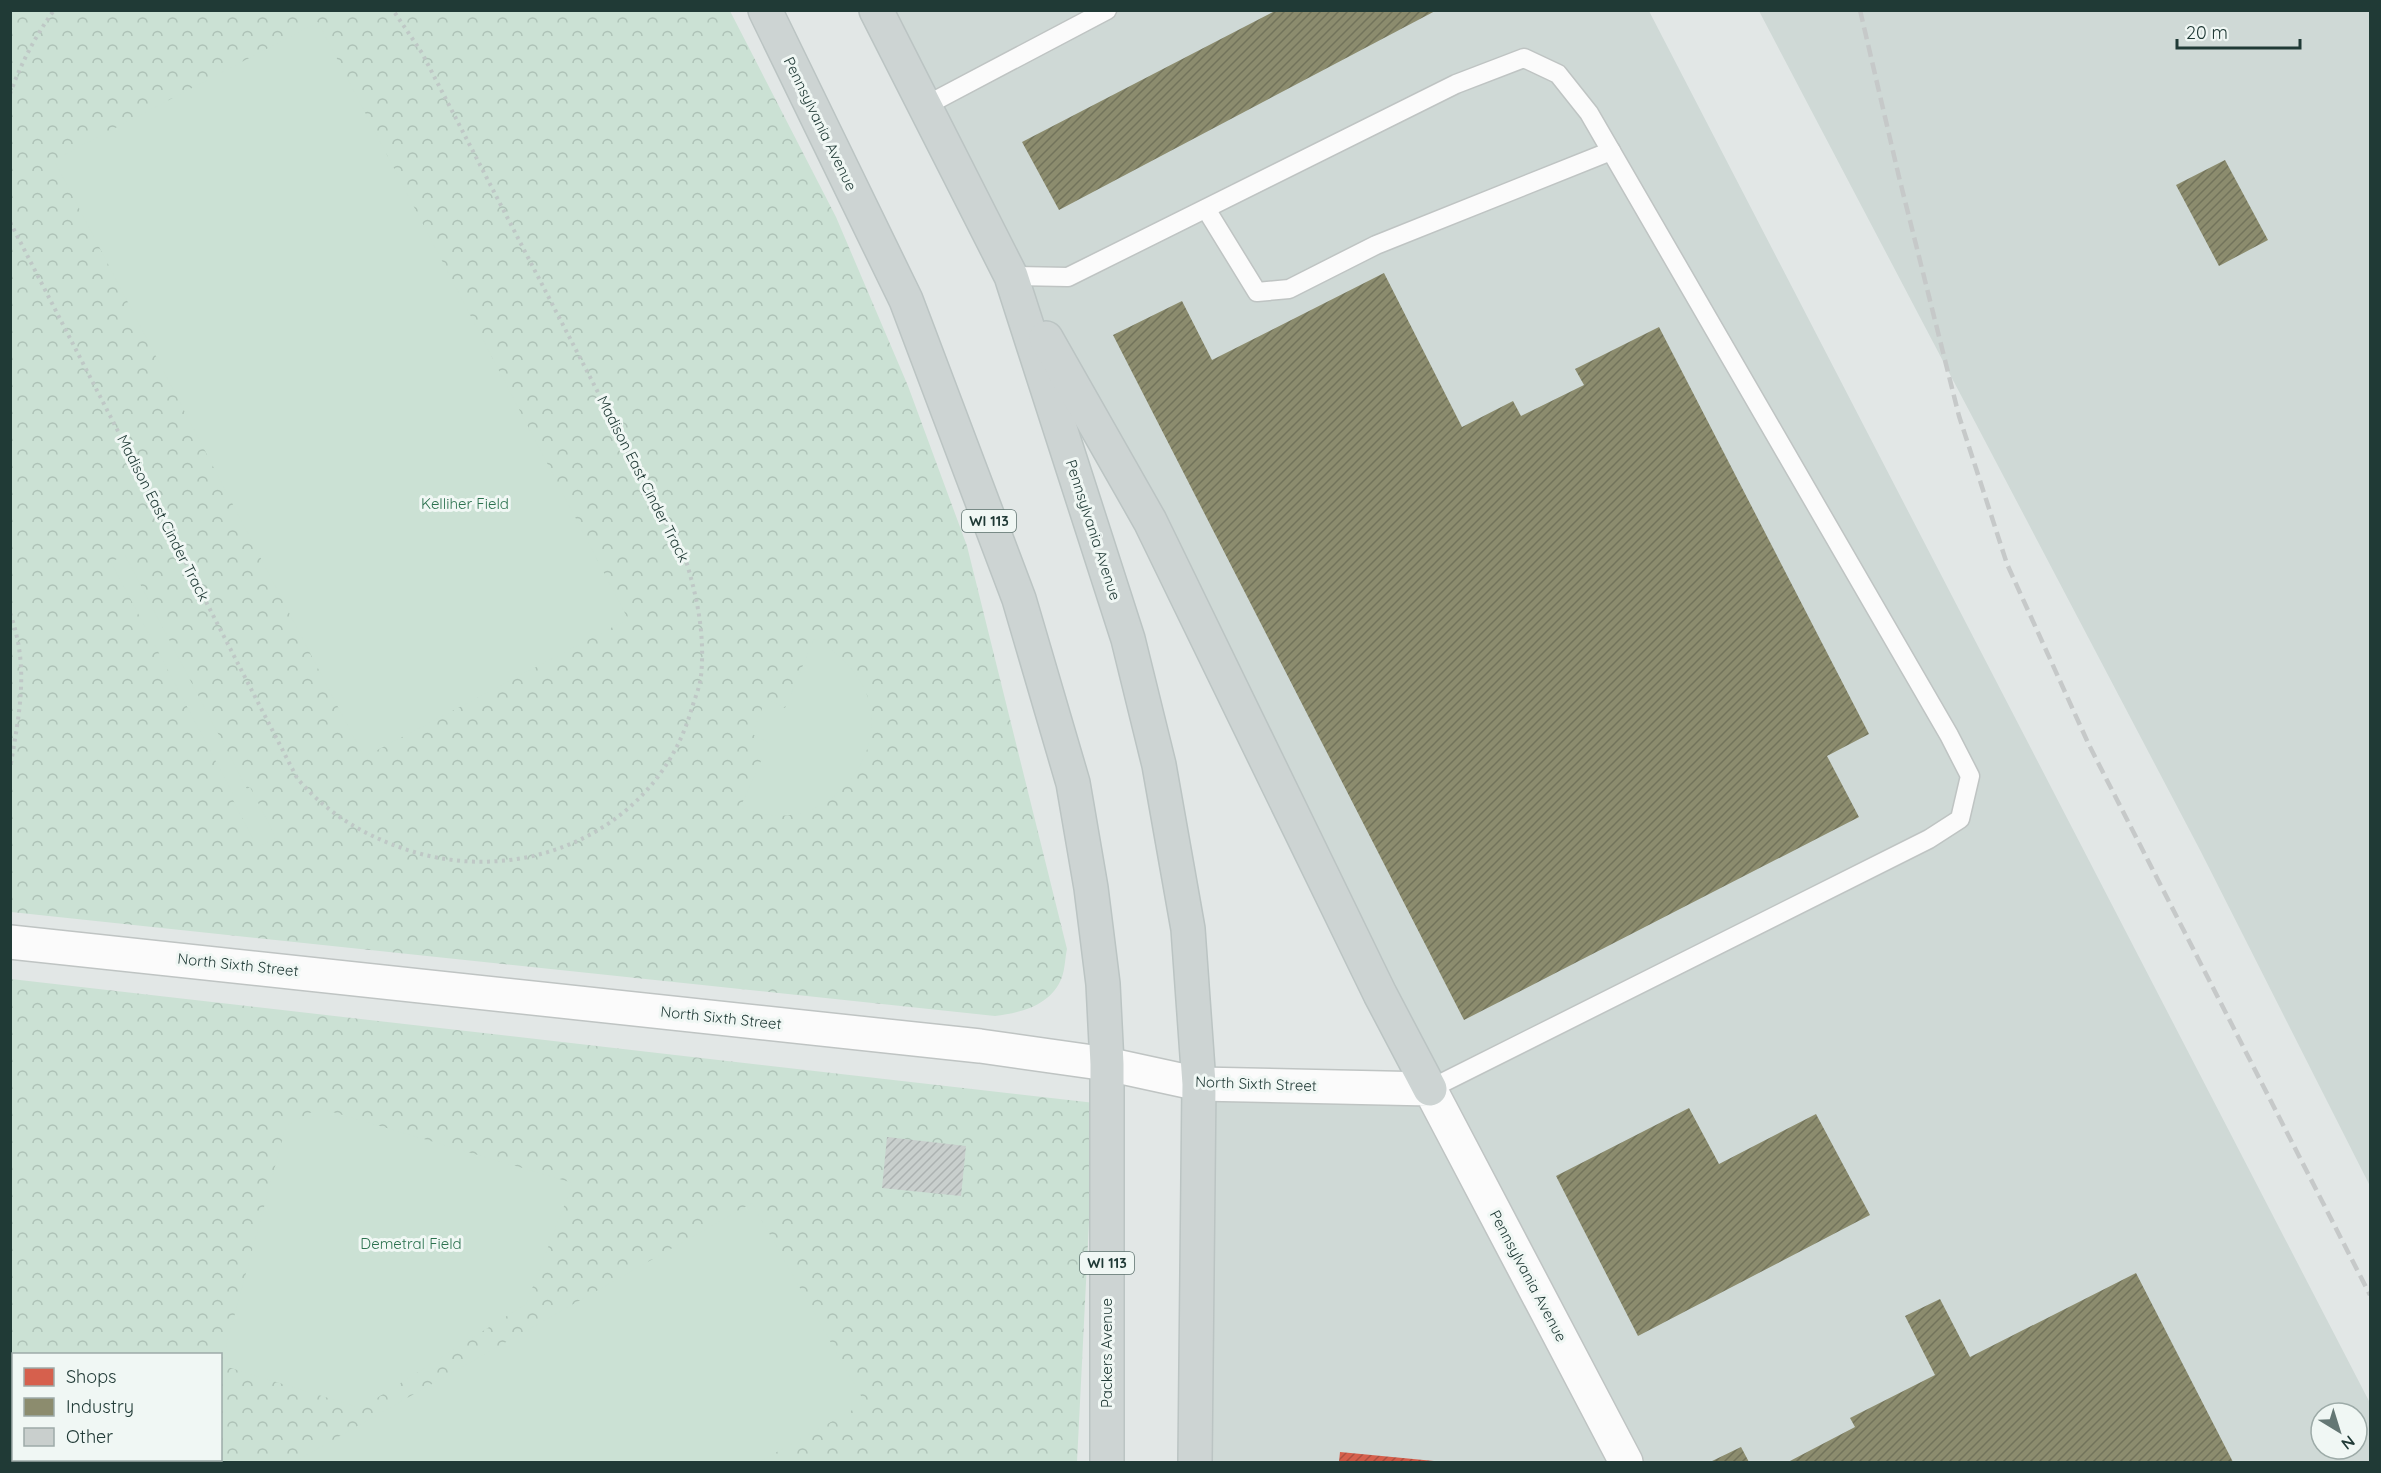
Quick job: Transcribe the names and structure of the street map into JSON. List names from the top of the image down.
{
  "streets": {
    "main road": ["Pennsylvania Avenue", "WI 113", "Packers Avenue"],
    "street": ["North Sixth Street"],
    "path": ["Madison East Cinder Track"]
  },
  "crossings": [
    ["Pennsylvania Avenue", "North Sixth Street"],
    ["Pennsylvania Avenue", "Packers Avenue"],
    ["North Sixth Street", "Packers Avenue"]
  ],
  "parks": ["Kelliher Field", "Demetral Field"],
  "legend": ["Shops", "Industry", "Other"],
  "scale_bar": "20 m",
  "north": "bottom right"
}
